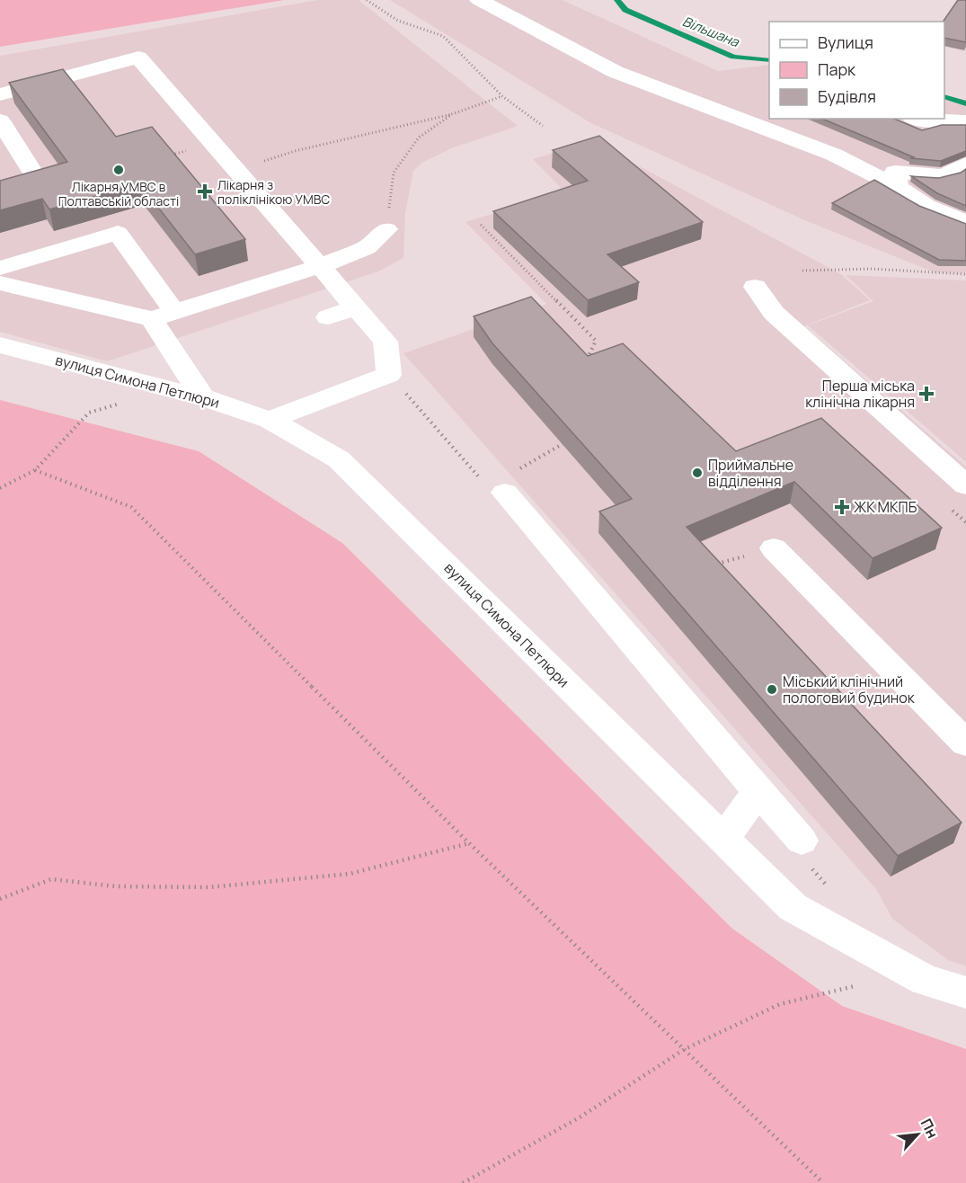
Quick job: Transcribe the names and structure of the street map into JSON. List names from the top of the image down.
{
  "streets": {
    "street": ["вулиця Симона Петлюри"]
  },
  "water": ["Вільшана"],
  "places": {
    "other": ["Лікарня УМВС в Полтавській області", "Приймальне відділення", "Міський клінічний пологовий будинок"],
    "health": ["Лікарня з поліклінікою УМВС", "Перша міська клінічна лікарня", "ЖК МКПБ"]
  },
  "legend": ["Вулиця", "Парк", "Будівля"],
  "north": "top right"
}
